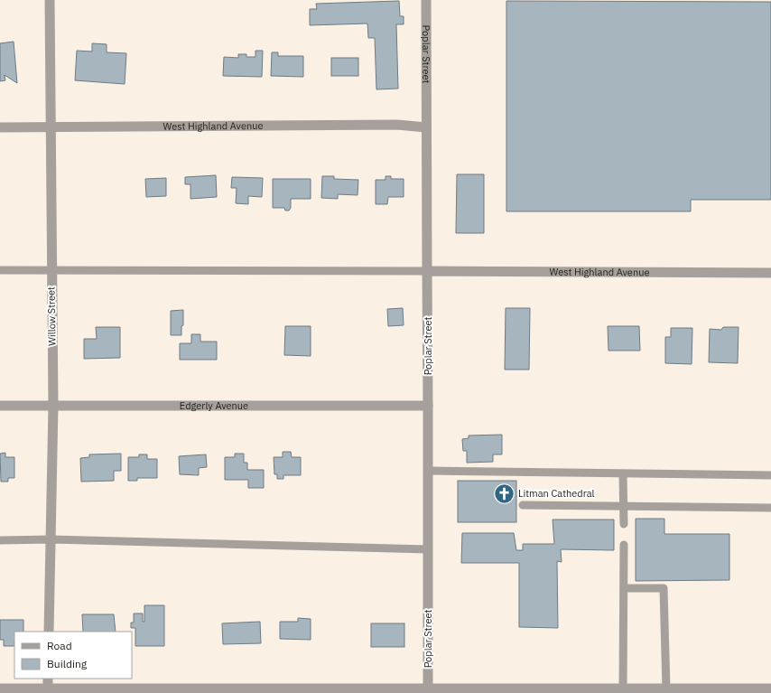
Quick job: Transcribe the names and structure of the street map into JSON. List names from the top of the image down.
{
  "streets": {
    "street": [
      "Poplar Street",
      "West Highland Avenue",
      "Willow Street",
      "Edgerly Avenue"
    ]
  },
  "crossings": [
    ["Poplar Street", "West Highland Avenue"],
    ["Poplar Street", "Edgerly Avenue"],
    ["West Highland Avenue", "Willow Street"],
    ["Willow Street", "Edgerly Avenue"]
  ],
  "places": {
    "church": ["Litman Cathedral"]
  },
  "legend": ["Road", "Building"]
}
